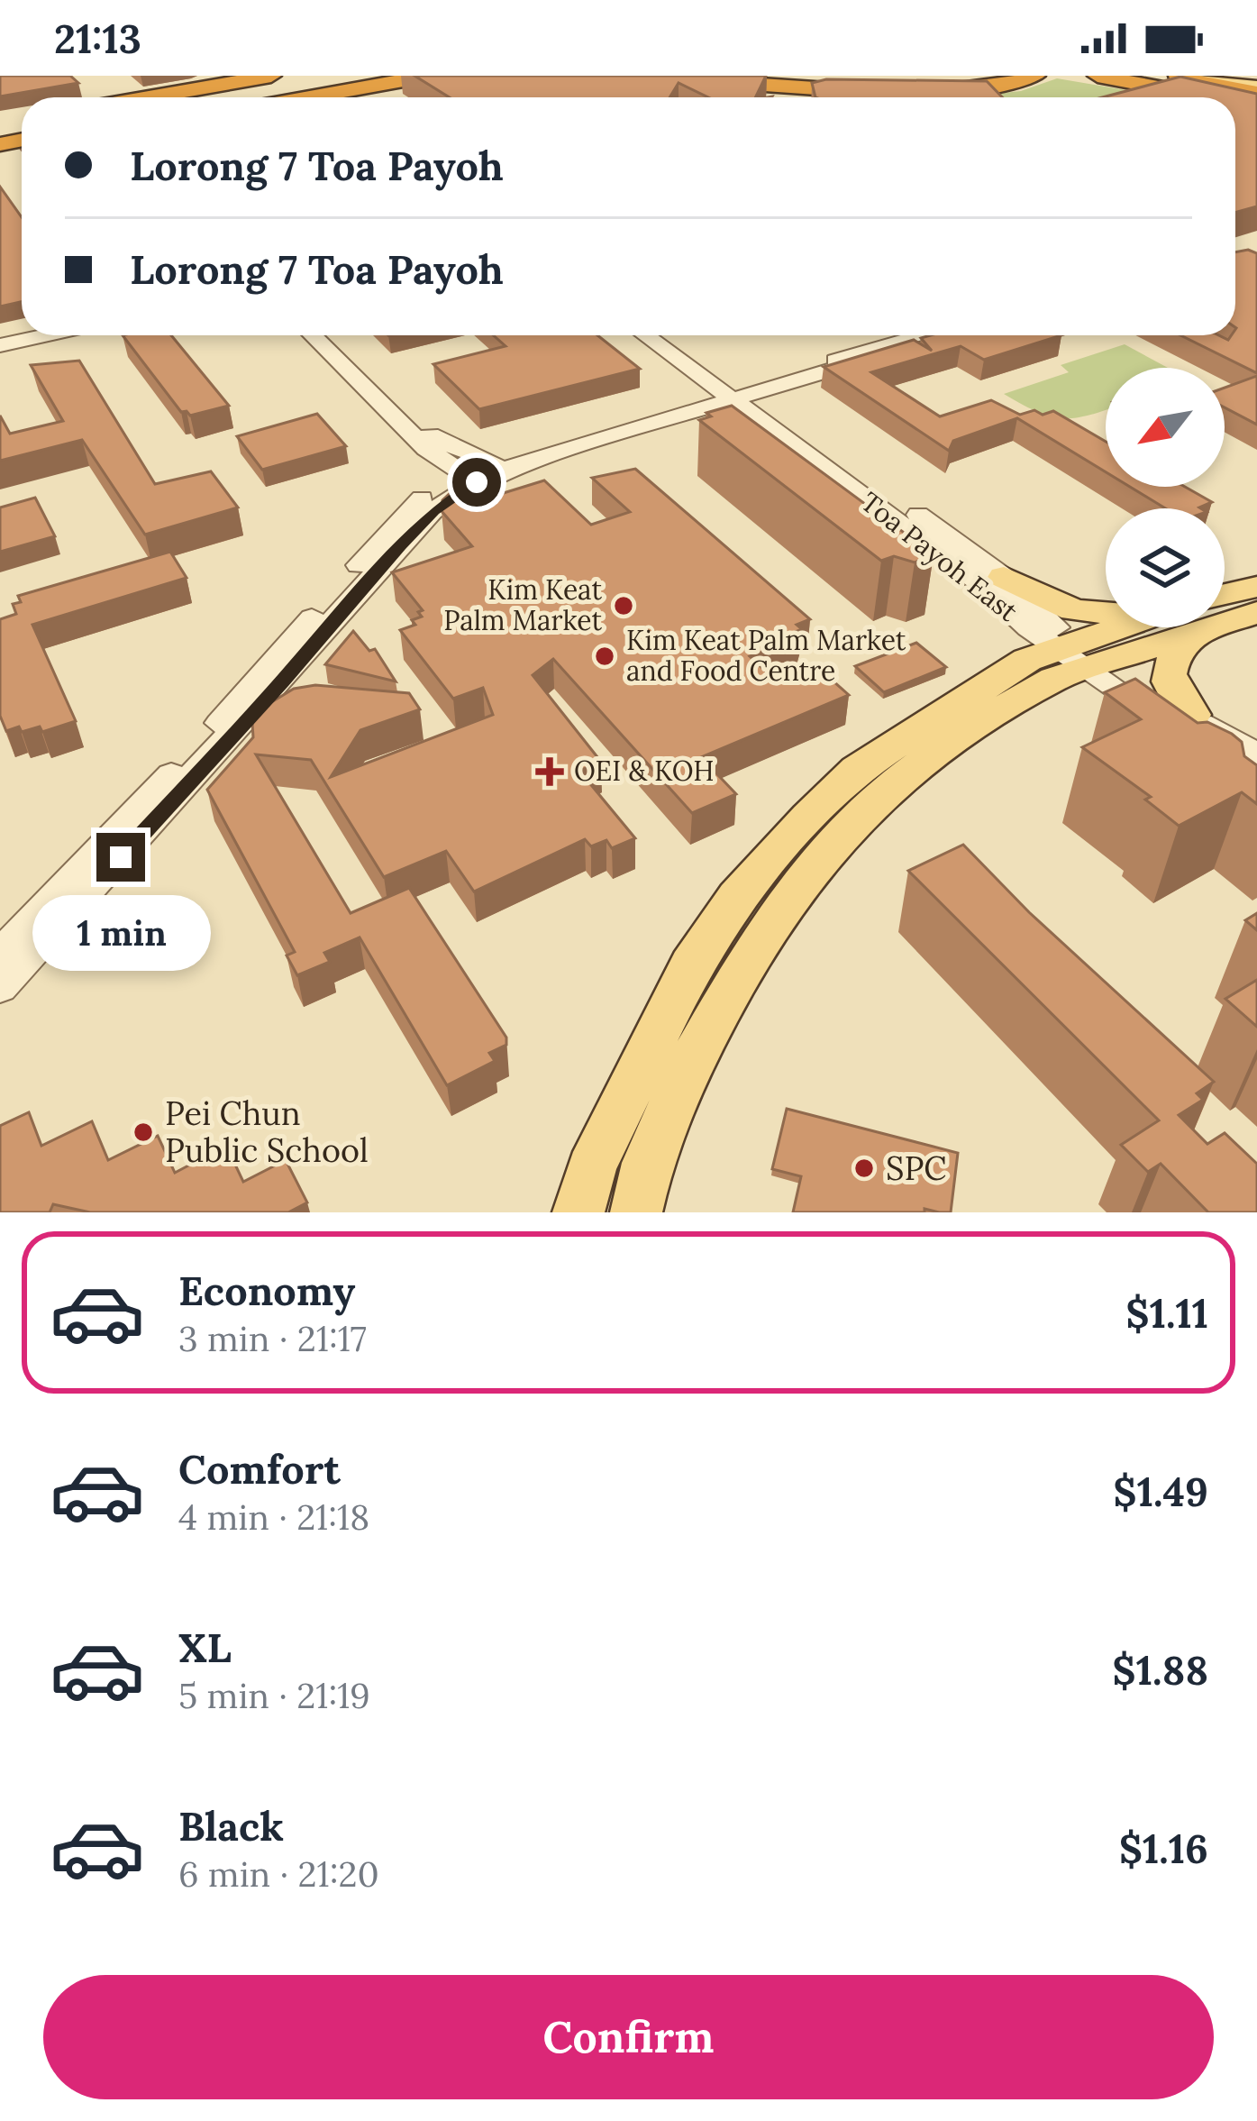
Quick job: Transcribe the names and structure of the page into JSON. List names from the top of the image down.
{
  "streets": {
    "street": ["Toa Payoh East"]
  },
  "places": {
    "other": [
      "Kim Keat Palm Market",
      "Kim Keat Palm Market and Food Centre",
      "Pei Chun Public School",
      "SPC"
    ],
    "health": ["OEI & KOH"]
  },
  "north": "bottom left",
  "page": {
    "status": "21:13",
    "banner": ["Lorong 7 Toa Payoh", "Lorong 7 Toa Payoh"],
    "bubble": "1 min",
    "list": [
      {
        "name": "Economy",
        "note": "3 min · 21:17",
        "value": "$1.11"
      },
      {
        "name": "Comfort",
        "note": "4 min · 21:18",
        "value": "$1.49"
      },
      {
        "name": "XL",
        "note": "5 min · 21:19",
        "value": "$1.88"
      },
      {
        "name": "Black",
        "note": "6 min · 21:20",
        "value": "$1.16"
      }
    ],
    "buttons": "Confirm"
  }
}
